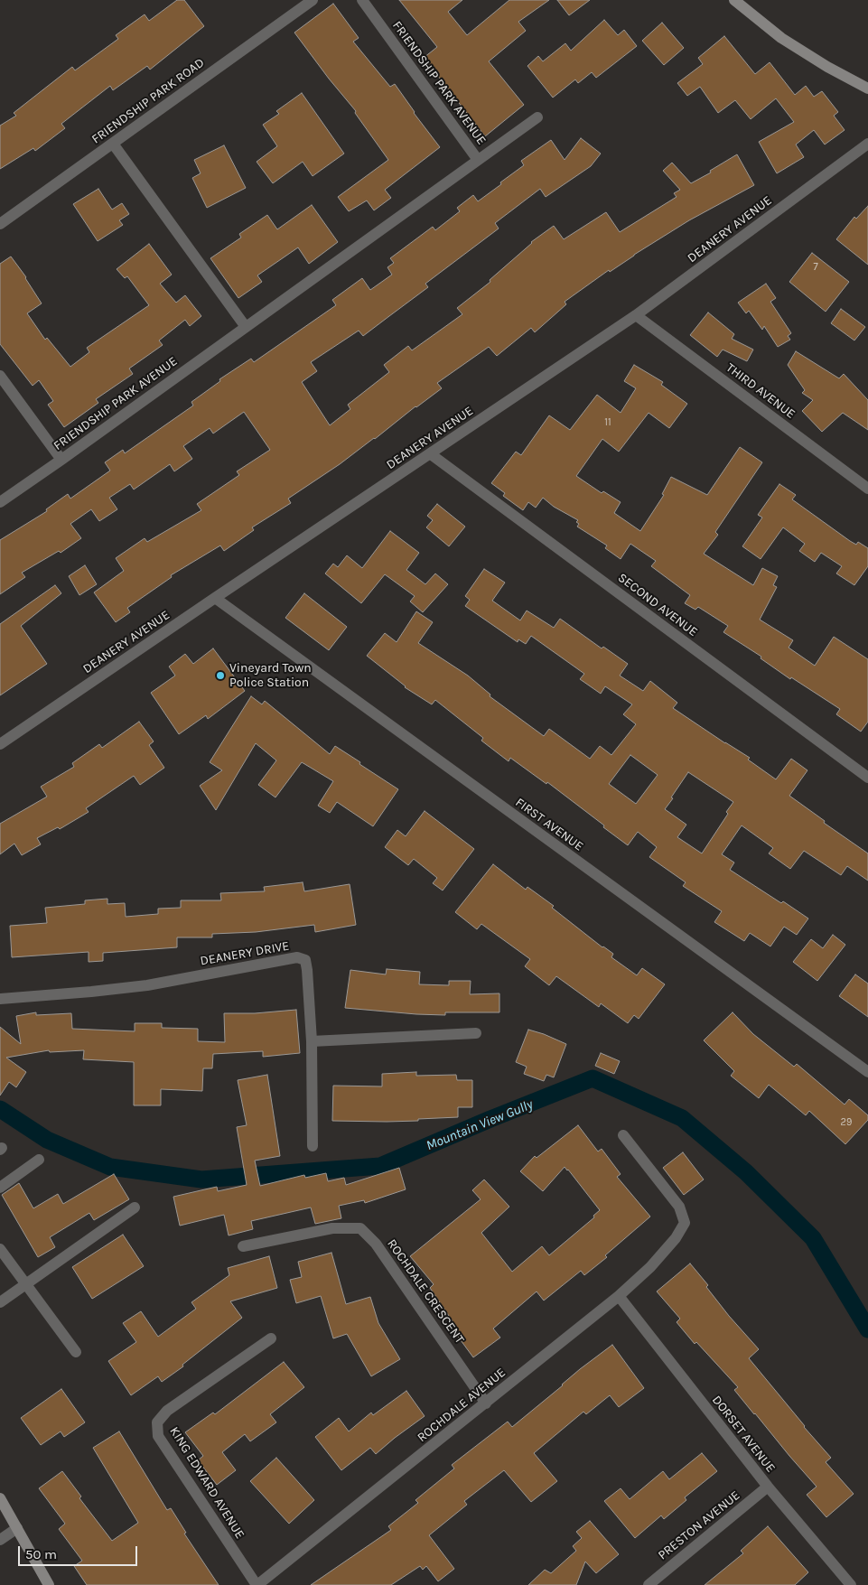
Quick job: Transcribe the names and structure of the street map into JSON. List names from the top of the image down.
{
  "streets": {
    "street": [
      "FRIENDSHIP PARK AVENUE",
      "FRIENDSHIP PARK ROAD",
      "DEANERY AVENUE",
      "THIRD AVENUE",
      "SECOND AVENUE",
      "FIRST AVENUE",
      "DEANERY DRIVE",
      "ROCHDALE CRESCENT",
      "ROCHDALE AVENUE",
      "DORSET AVENUE",
      "KING EDWARD AVENUE",
      "PRESTON AVENUE"
    ]
  },
  "crossings": [
    ["DEANERY AVENUE", "THIRD AVENUE"],
    ["DEANERY AVENUE", "SECOND AVENUE"],
    ["DEANERY AVENUE", "FIRST AVENUE"],
    ["ROCHDALE CRESCENT", "ROCHDALE AVENUE"],
    ["ROCHDALE AVENUE", "DORSET AVENUE"],
    ["ROCHDALE AVENUE", "KING EDWARD AVENUE"],
    ["DORSET AVENUE", "PRESTON AVENUE"]
  ],
  "water": ["Mountain View Gully"],
  "places": ["Vineyard Town Police Station"],
  "house_numbers": ["7", "11", "29"],
  "scale_bar": "50 m"
}
